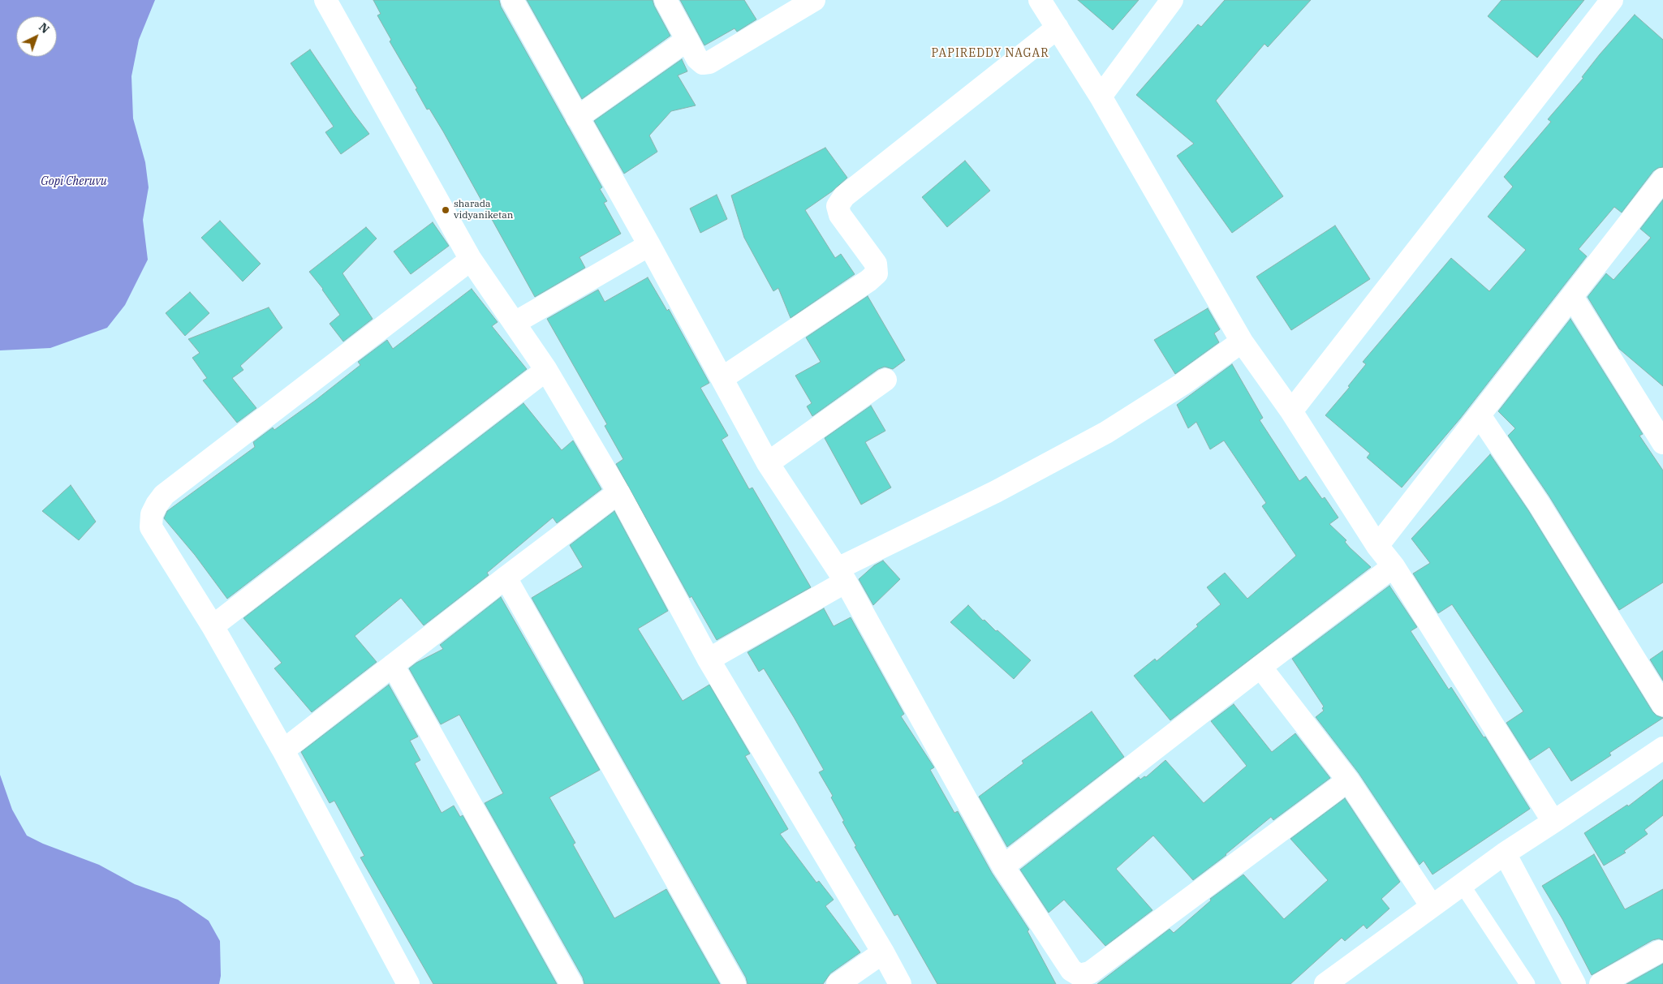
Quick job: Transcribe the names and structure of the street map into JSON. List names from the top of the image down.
{
  "districts": ["PAPIREDDY NAGAR"],
  "water": ["Gopi Cheruvu"],
  "places": ["sharada vidyaniketan"],
  "north": "top right"
}
